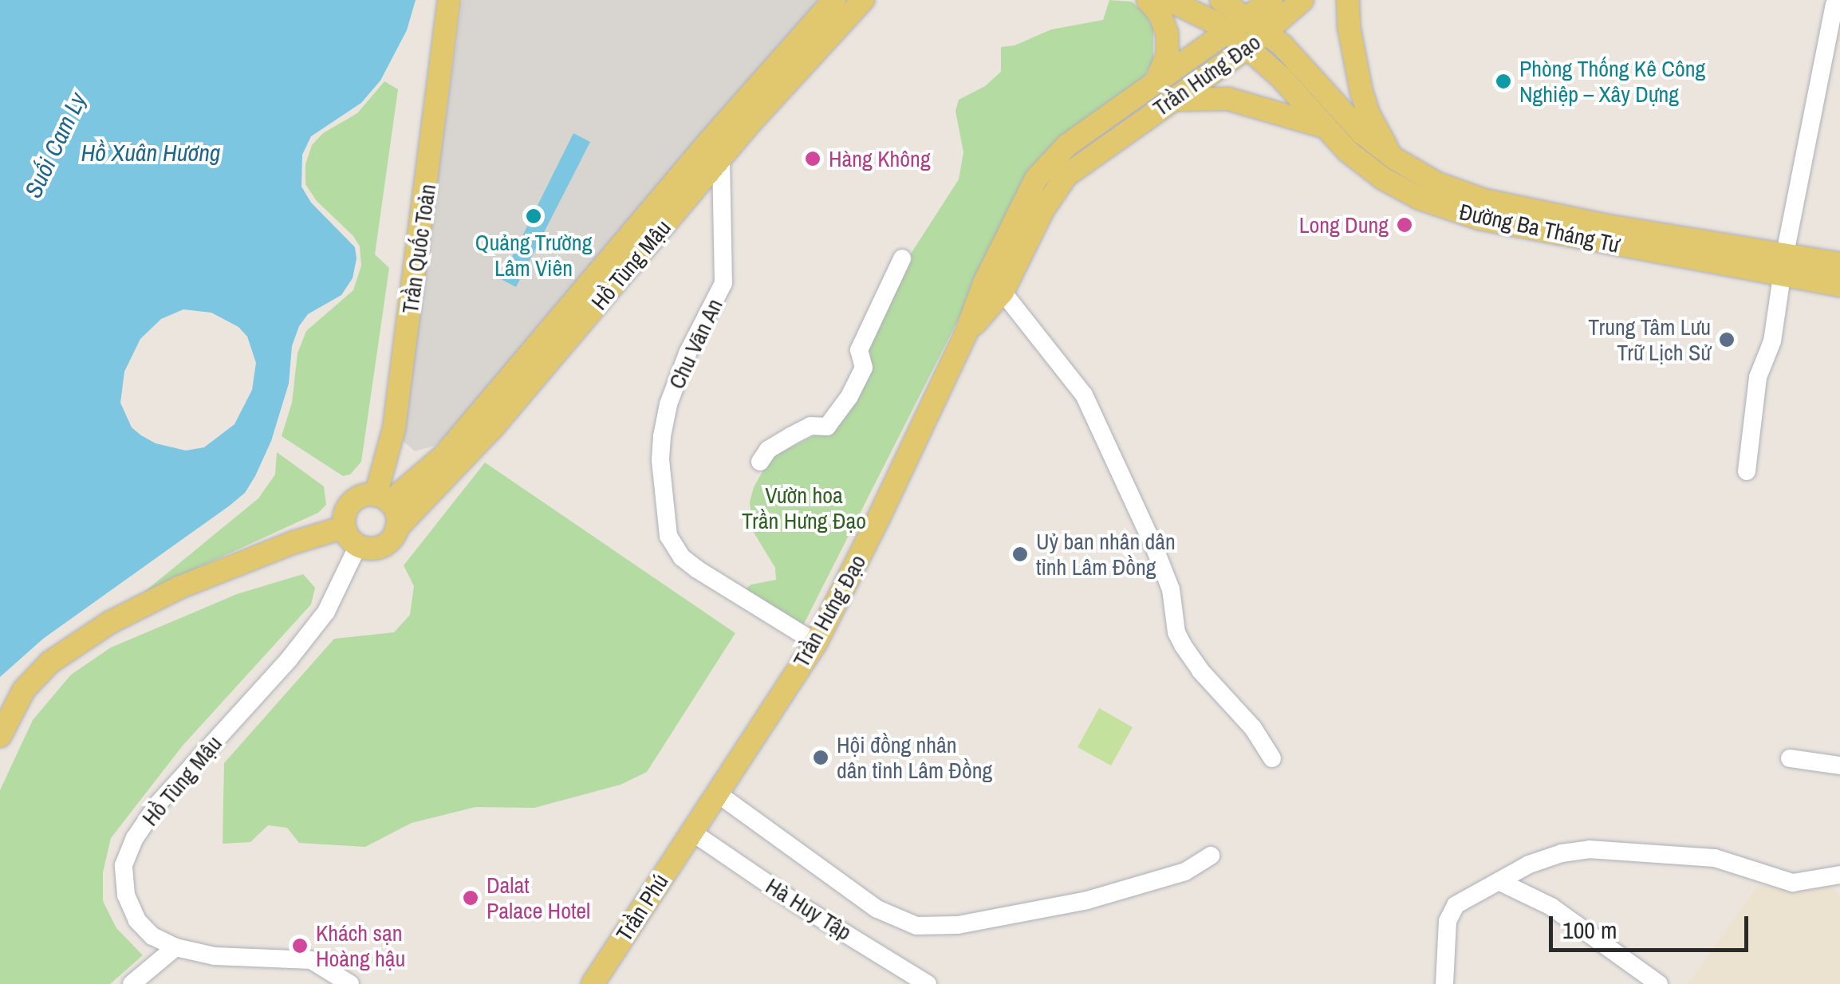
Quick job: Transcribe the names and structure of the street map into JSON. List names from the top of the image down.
{
  "streets": {
    "main road": [
      "Trần Hưng Đạo",
      "Đường Ba Tháng Tư",
      "Trần Quốc Toản",
      "Hồ Tùng Mậu",
      "Trần Phú"
    ],
    "street": ["Chu Văn An", "Hà Huy Tập"]
  },
  "crossings": [
    ["Trần Hưng Đạo", "Đường Ba Tháng Tư"],
    ["Trần Hưng Đạo", "Chu Văn An"],
    ["Trần Hưng Đạo", "Trần Phú"],
    ["Trần Hưng Đạo", "Hà Huy Tập"],
    ["Trần Quốc Toản", "Hồ Tùng Mậu"],
    ["Hồ Tùng Mậu", "Chu Văn An"],
    ["Trần Phú", "Hà Huy Tập"]
  ],
  "water": ["Suối Cam Ly", "Hồ Xuân Hương"],
  "parks": ["Vườn hoa Trần Hưng Đạo"],
  "places": [
    "Phòng Thống Kê Công Nghiệp – Xây Dựng",
    "Hàng Không",
    "Quảng Trường Lâm Viên",
    "Long Dung",
    "Trung Tâm Lưu Trữ Lịch Sử",
    "Uỷ ban nhân dân tỉnh Lâm Đồng",
    "Hội đồng nhân dân tỉnh Lâm Đồng",
    "Dalat Palace Hotel",
    "Khách sạn Hoàng hậu"
  ],
  "scale_bar": "100 m"
}
